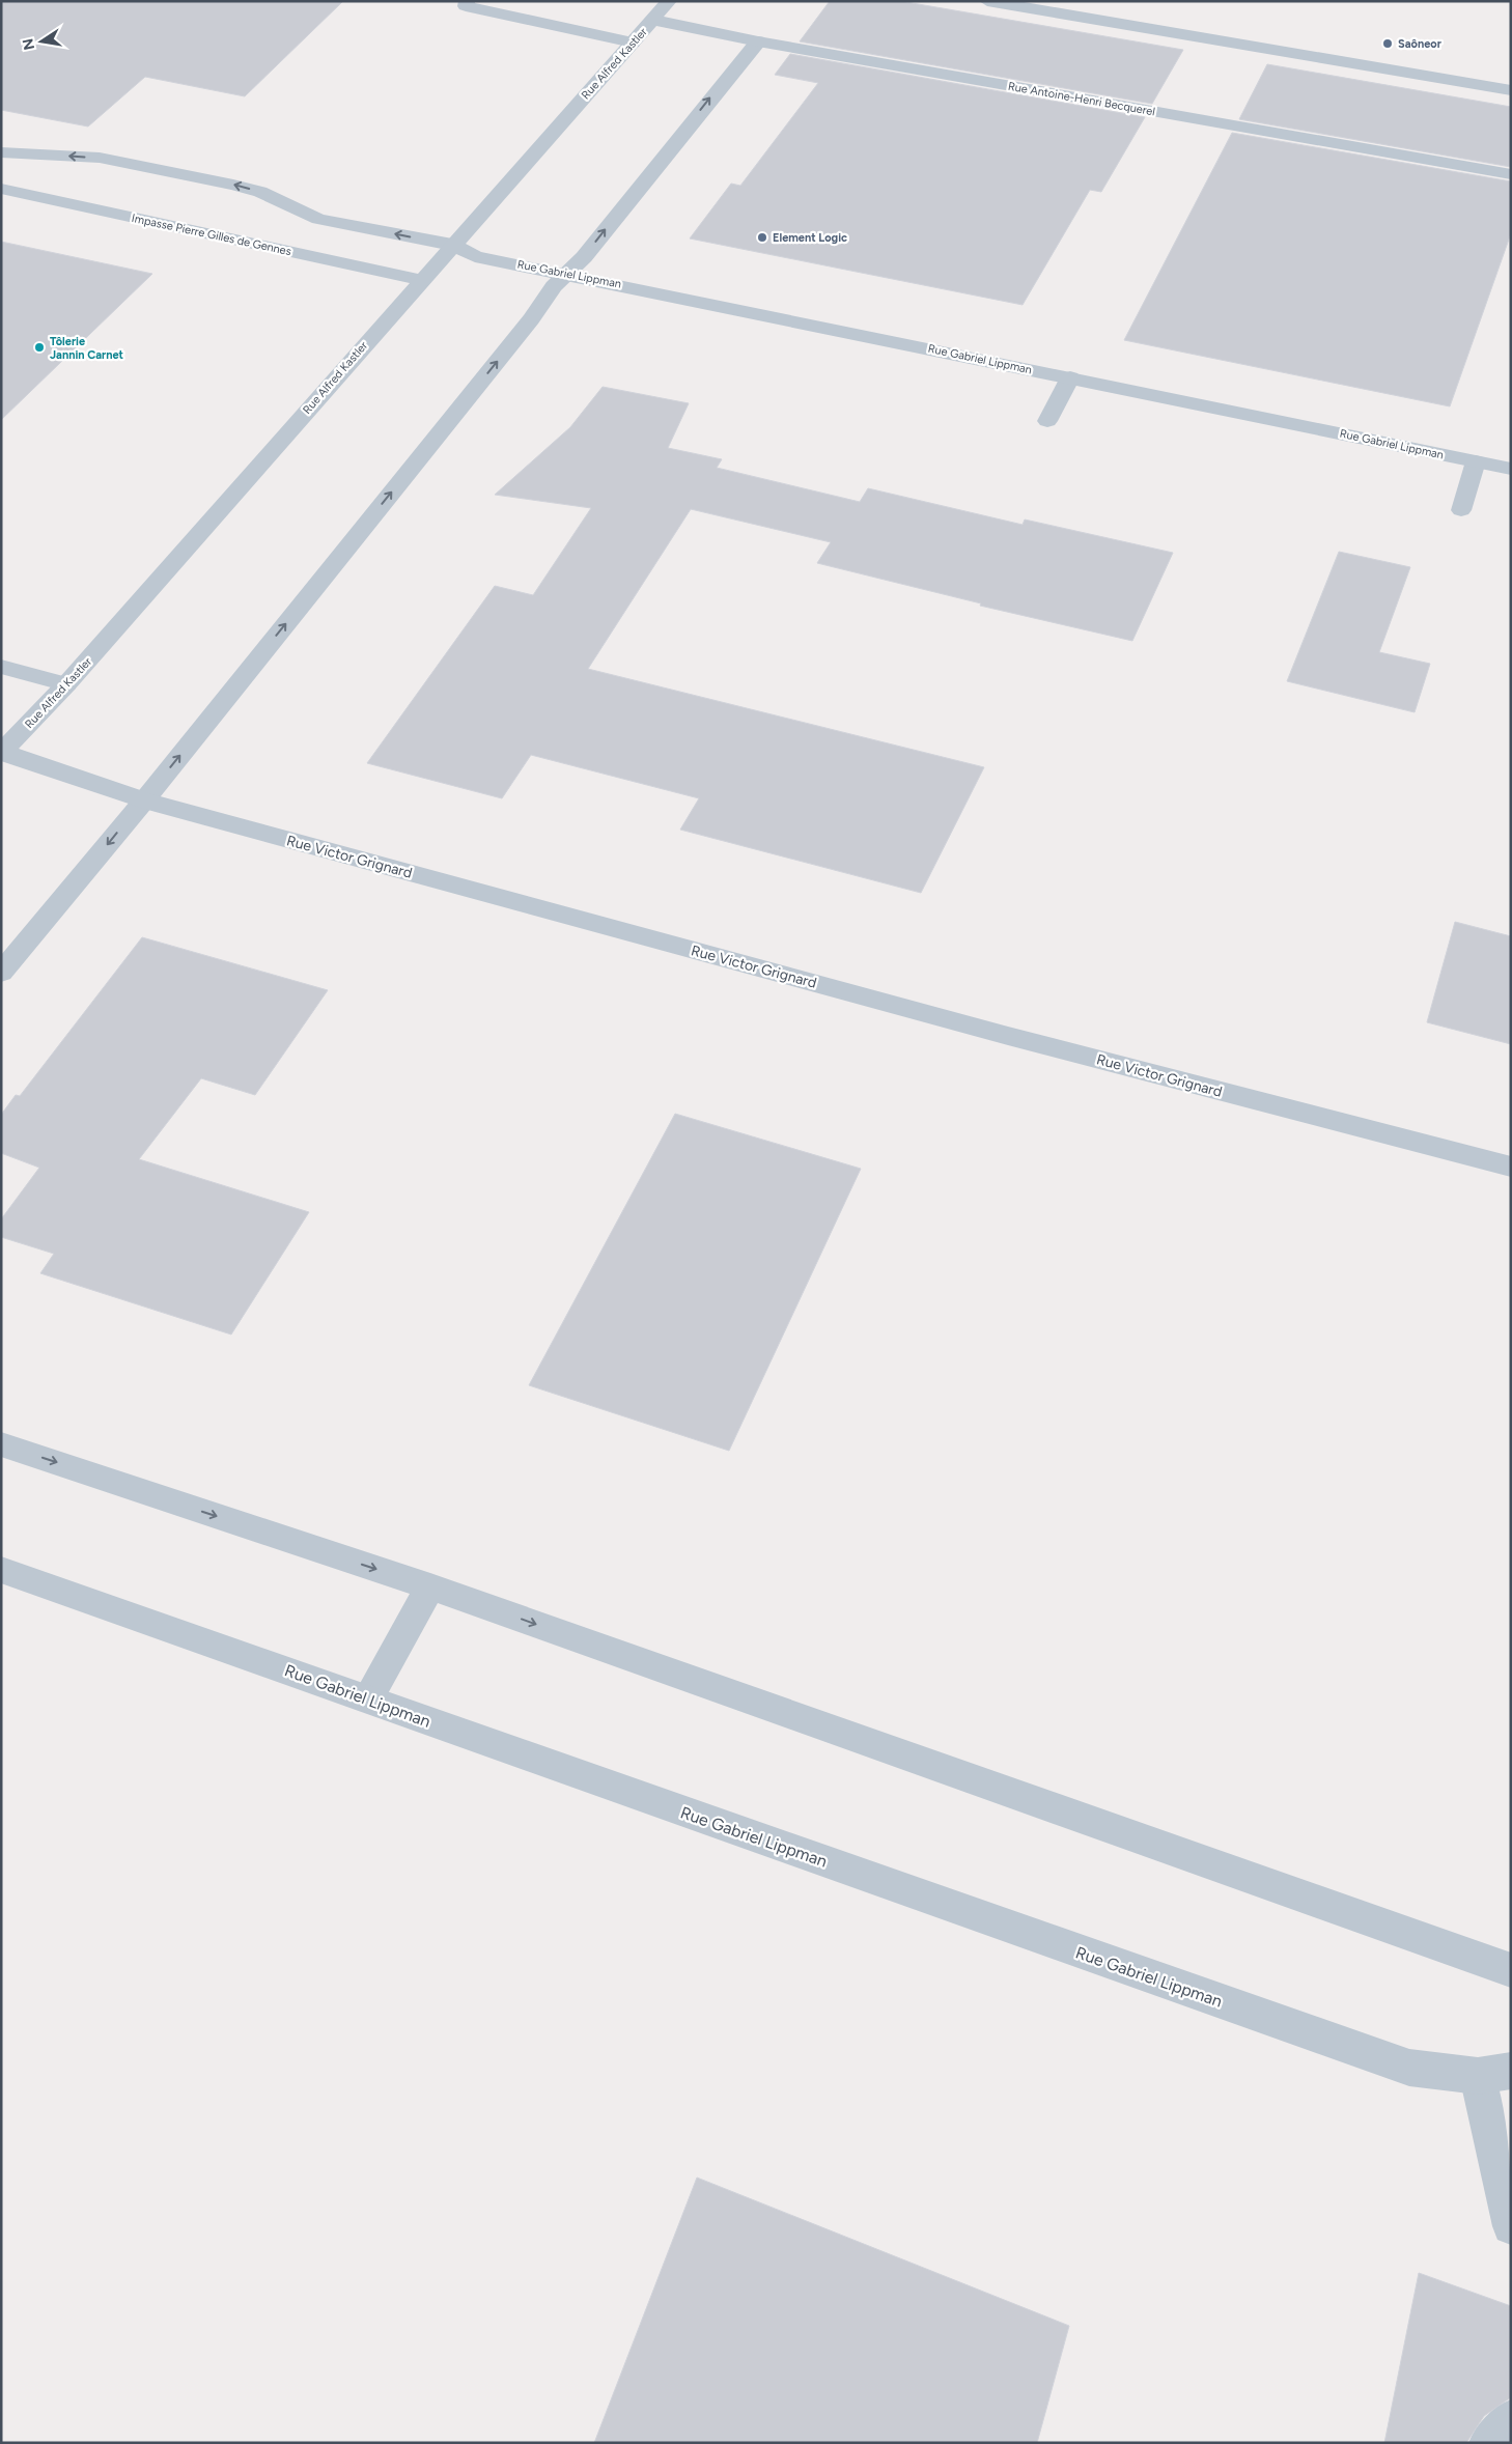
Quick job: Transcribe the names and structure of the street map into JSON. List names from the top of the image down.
{
  "streets": {
    "street": [
      "Rue Alfred Kastler",
      "Rue Antoine-Henri Becquerel",
      "Impasse Pierre Gilles de Gennes",
      "Rue Gabriel Lippman",
      "Rue Victor Grignard"
    ]
  },
  "crossings": [
    ["Rue Alfred Kastler", "Rue Antoine-Henri Becquerel"],
    ["Rue Alfred Kastler", "Impasse Pierre Gilles de Gennes"],
    ["Rue Alfred Kastler", "Rue Gabriel Lippman"],
    ["Rue Alfred Kastler", "Rue Victor Grignard"]
  ],
  "places": ["Saôneor", "Element Logic", "Tôlerie Jannin Carnet"],
  "north": "left"
}
